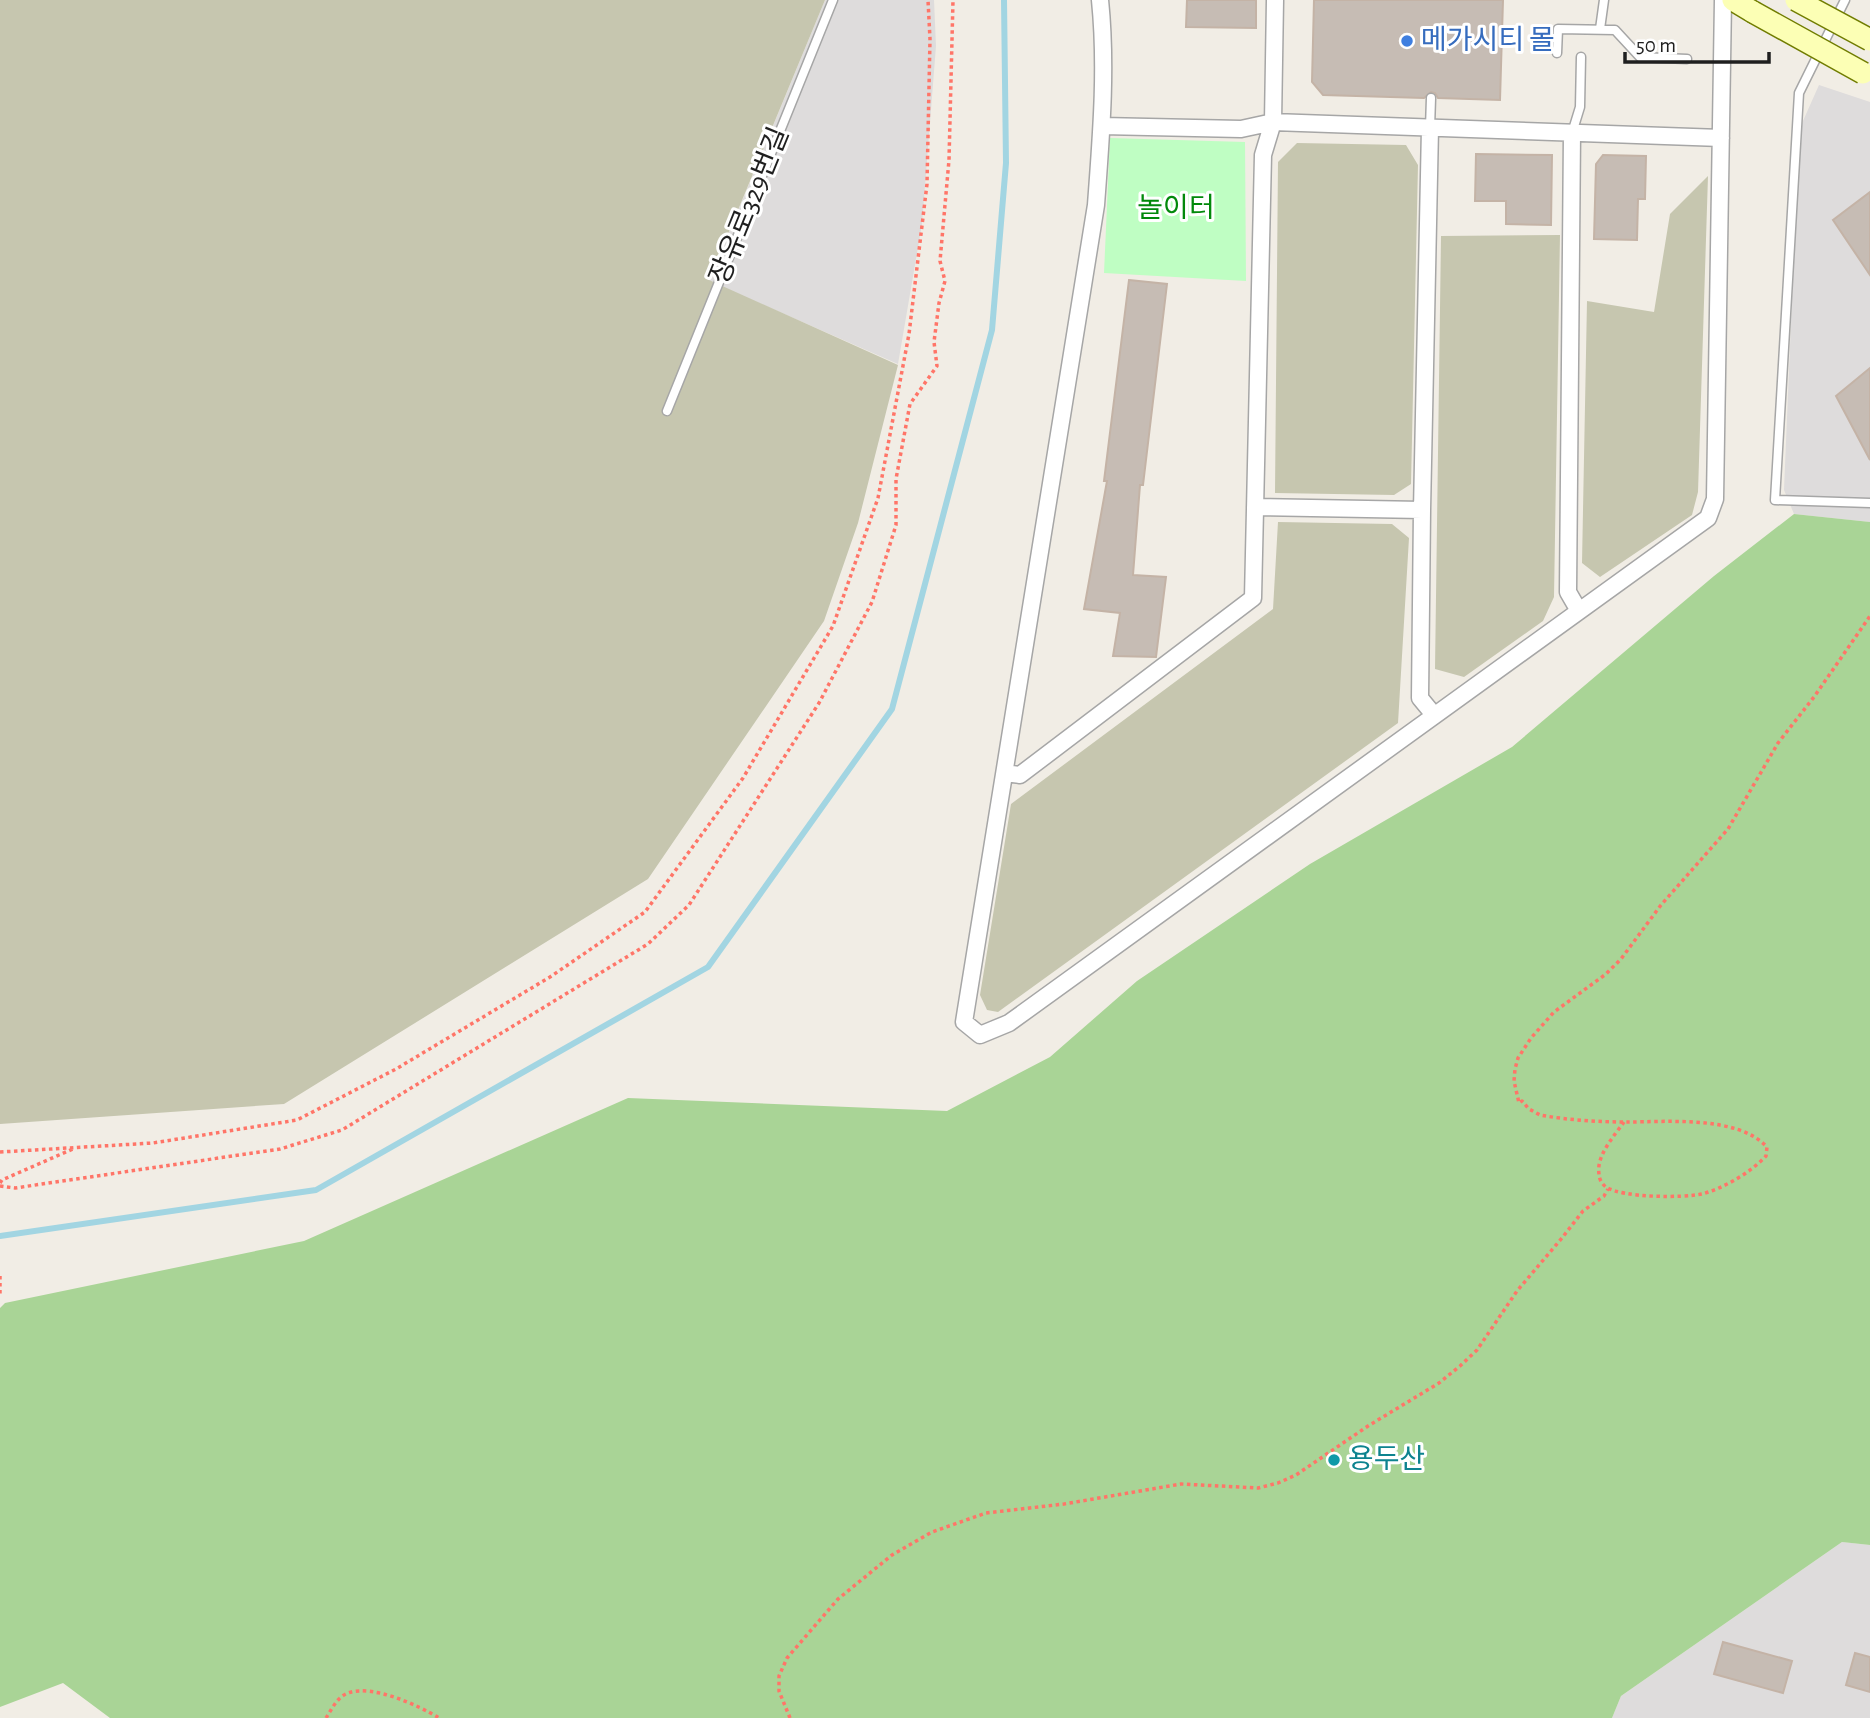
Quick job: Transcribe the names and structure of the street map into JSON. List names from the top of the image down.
{
  "streets": {
    "lane": ["장유로329번길"]
  },
  "parks": ["놀이터"],
  "places": ["메가시티 몰", "용두산"],
  "scale_bar": "50 m"
}
